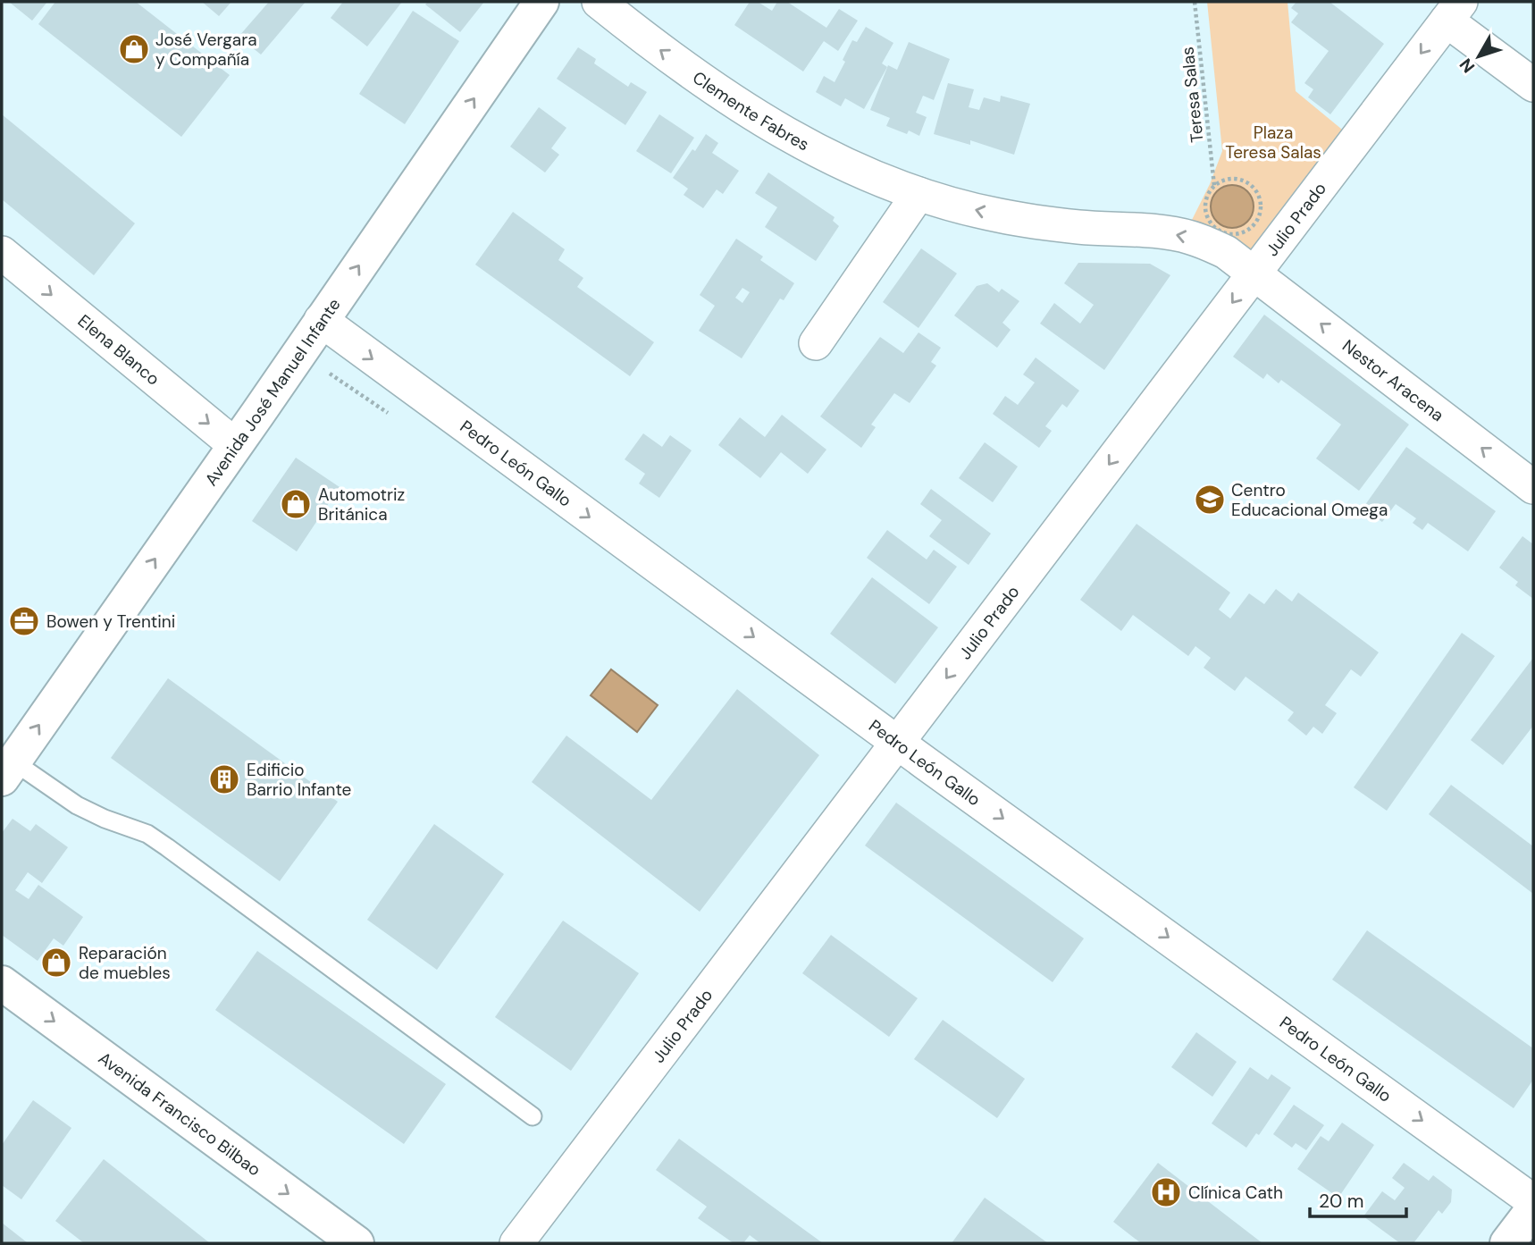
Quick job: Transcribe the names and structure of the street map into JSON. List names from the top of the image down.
{
  "streets": {
    "street": [
      "Clemente Fabres",
      "Julio Prado",
      "Elena Blanco",
      "Nestor Aracena",
      "Avenida José Manuel Infante",
      "Pedro León Gallo",
      "Avenida Francisco Bilbao"
    ],
    "path": ["Teresa Salas"]
  },
  "crossings": [
    ["Clemente Fabres", "Julio Prado"],
    ["Clemente Fabres", "Nestor Aracena"],
    ["Julio Prado", "Nestor Aracena"],
    ["Julio Prado", "Pedro León Gallo"],
    ["Elena Blanco", "Avenida José Manuel Infante"],
    ["Avenida José Manuel Infante", "Pedro León Gallo"]
  ],
  "one_way": [
    "Clemente Fabres",
    "Julio Prado",
    "Elena Blanco",
    "Nestor Aracena",
    "Avenida José Manuel Infante",
    "Pedro León Gallo",
    "Avenida Francisco Bilbao"
  ],
  "parks": ["Plaza Teresa Salas"],
  "places": {
    "shop": ["José Vergara y Compañía", "Automotriz Británica", "Reparación de muebles"],
    "school or university": ["Centro Educacional Omega"],
    "office": ["Bowen y Trentini"],
    "building": ["Edificio Barrio Infante"],
    "hospital": ["Clínica Cath"]
  },
  "scale_bar": "20 m",
  "north": "bottom left"
}
